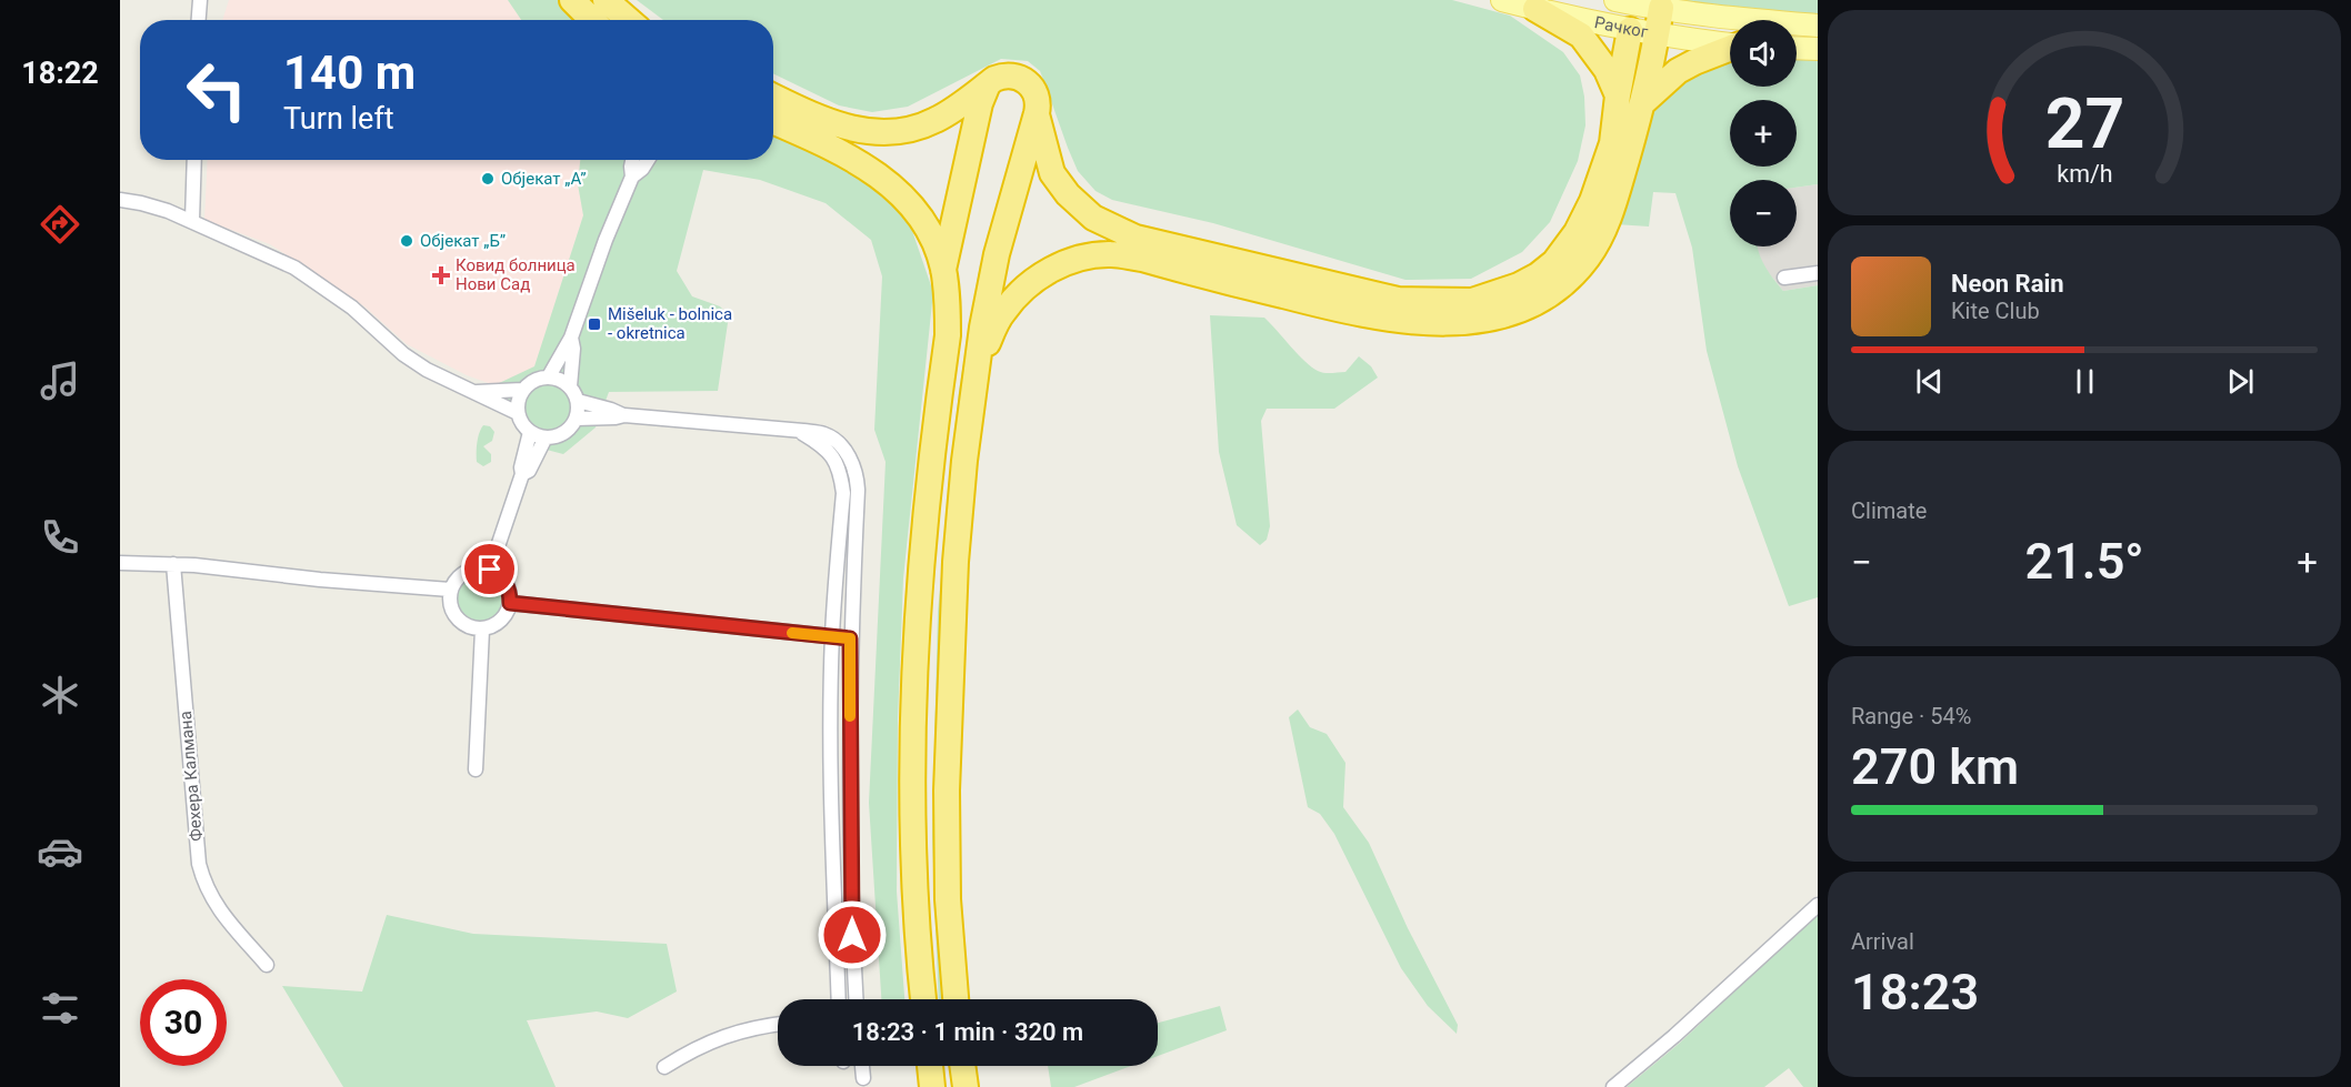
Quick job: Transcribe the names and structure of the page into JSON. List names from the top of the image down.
{
  "streets": {
    "main road": ["Рачког"],
    "street": ["Фехера Калмана"]
  },
  "places": {
    "other": ["Објекат „А”", "Објекат „Б”"],
    "health": ["Ковид болница Нови Сад"],
    "transit": ["Mišeluk - bolnica - okretnica"]
  },
  "page": {
    "tabs": "18:22",
    "map_buttons": ["+", "−"],
    "turn": ["140 m", "Turn left"],
    "song": ["Neon Rain", "Kite Club"],
    "tile": [
      "Climate",
      ["Range · 54%", "270 km"],
      ["Arrival", "18:23"]
    ],
    "heat": ["−", "21.5°", "+"],
    "limit": "30",
    "trip": "18:23 · 1 min · 320 m",
    "gauge": ["27", "km/h"]
  }
}
